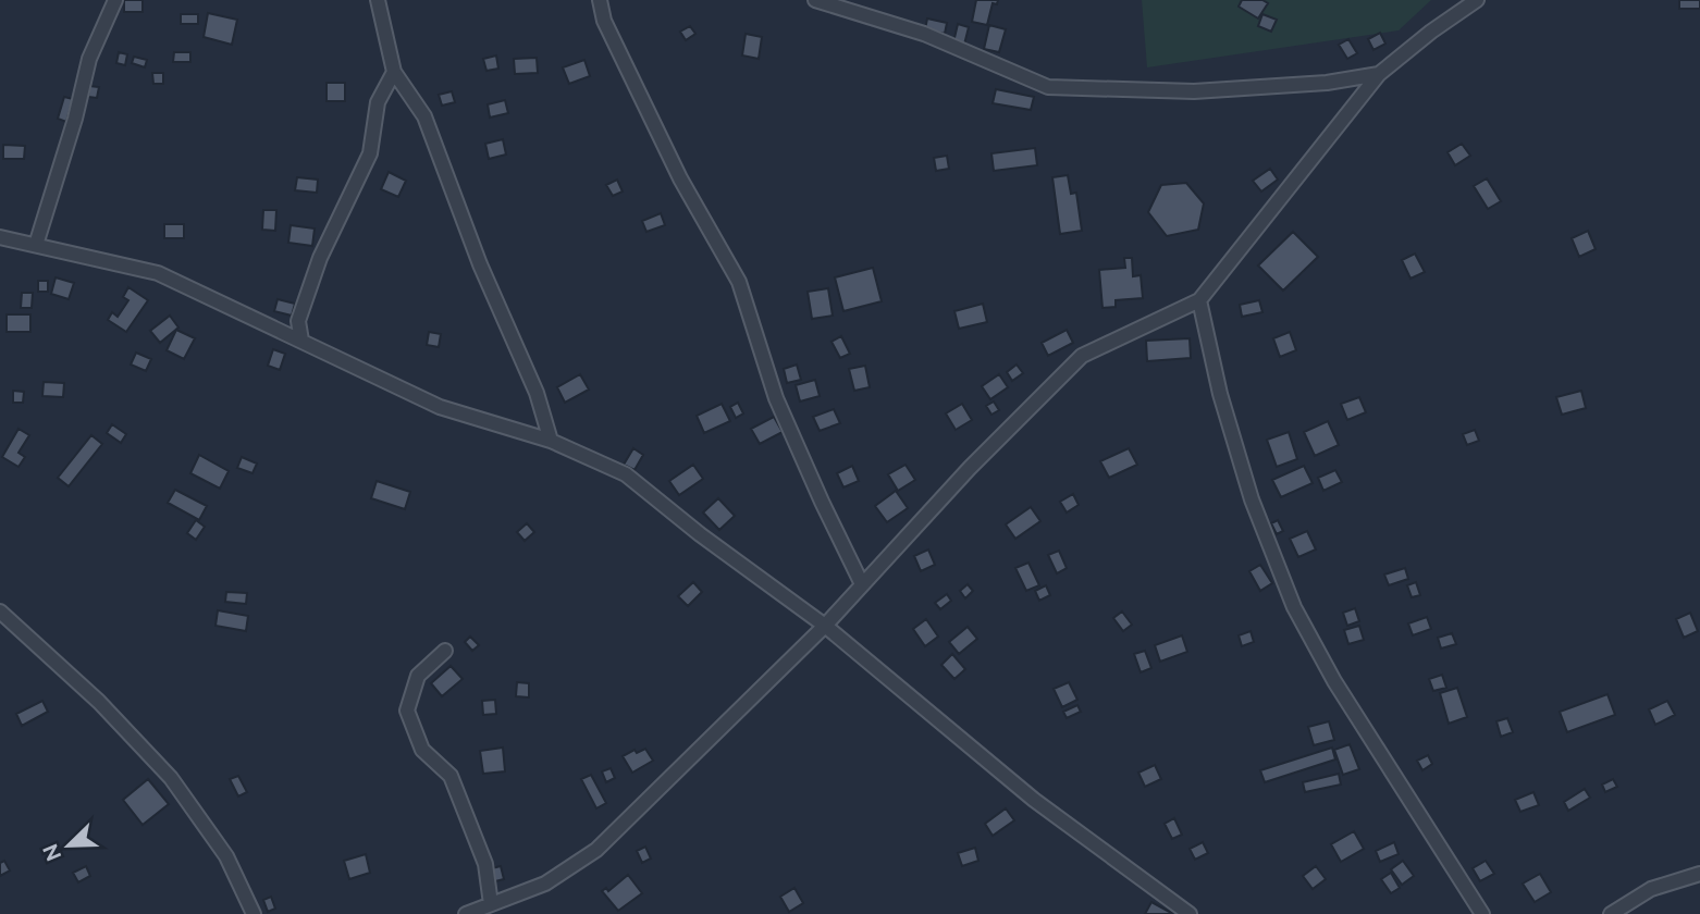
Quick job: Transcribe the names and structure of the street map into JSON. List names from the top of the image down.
{
  "north": "bottom left"
}
